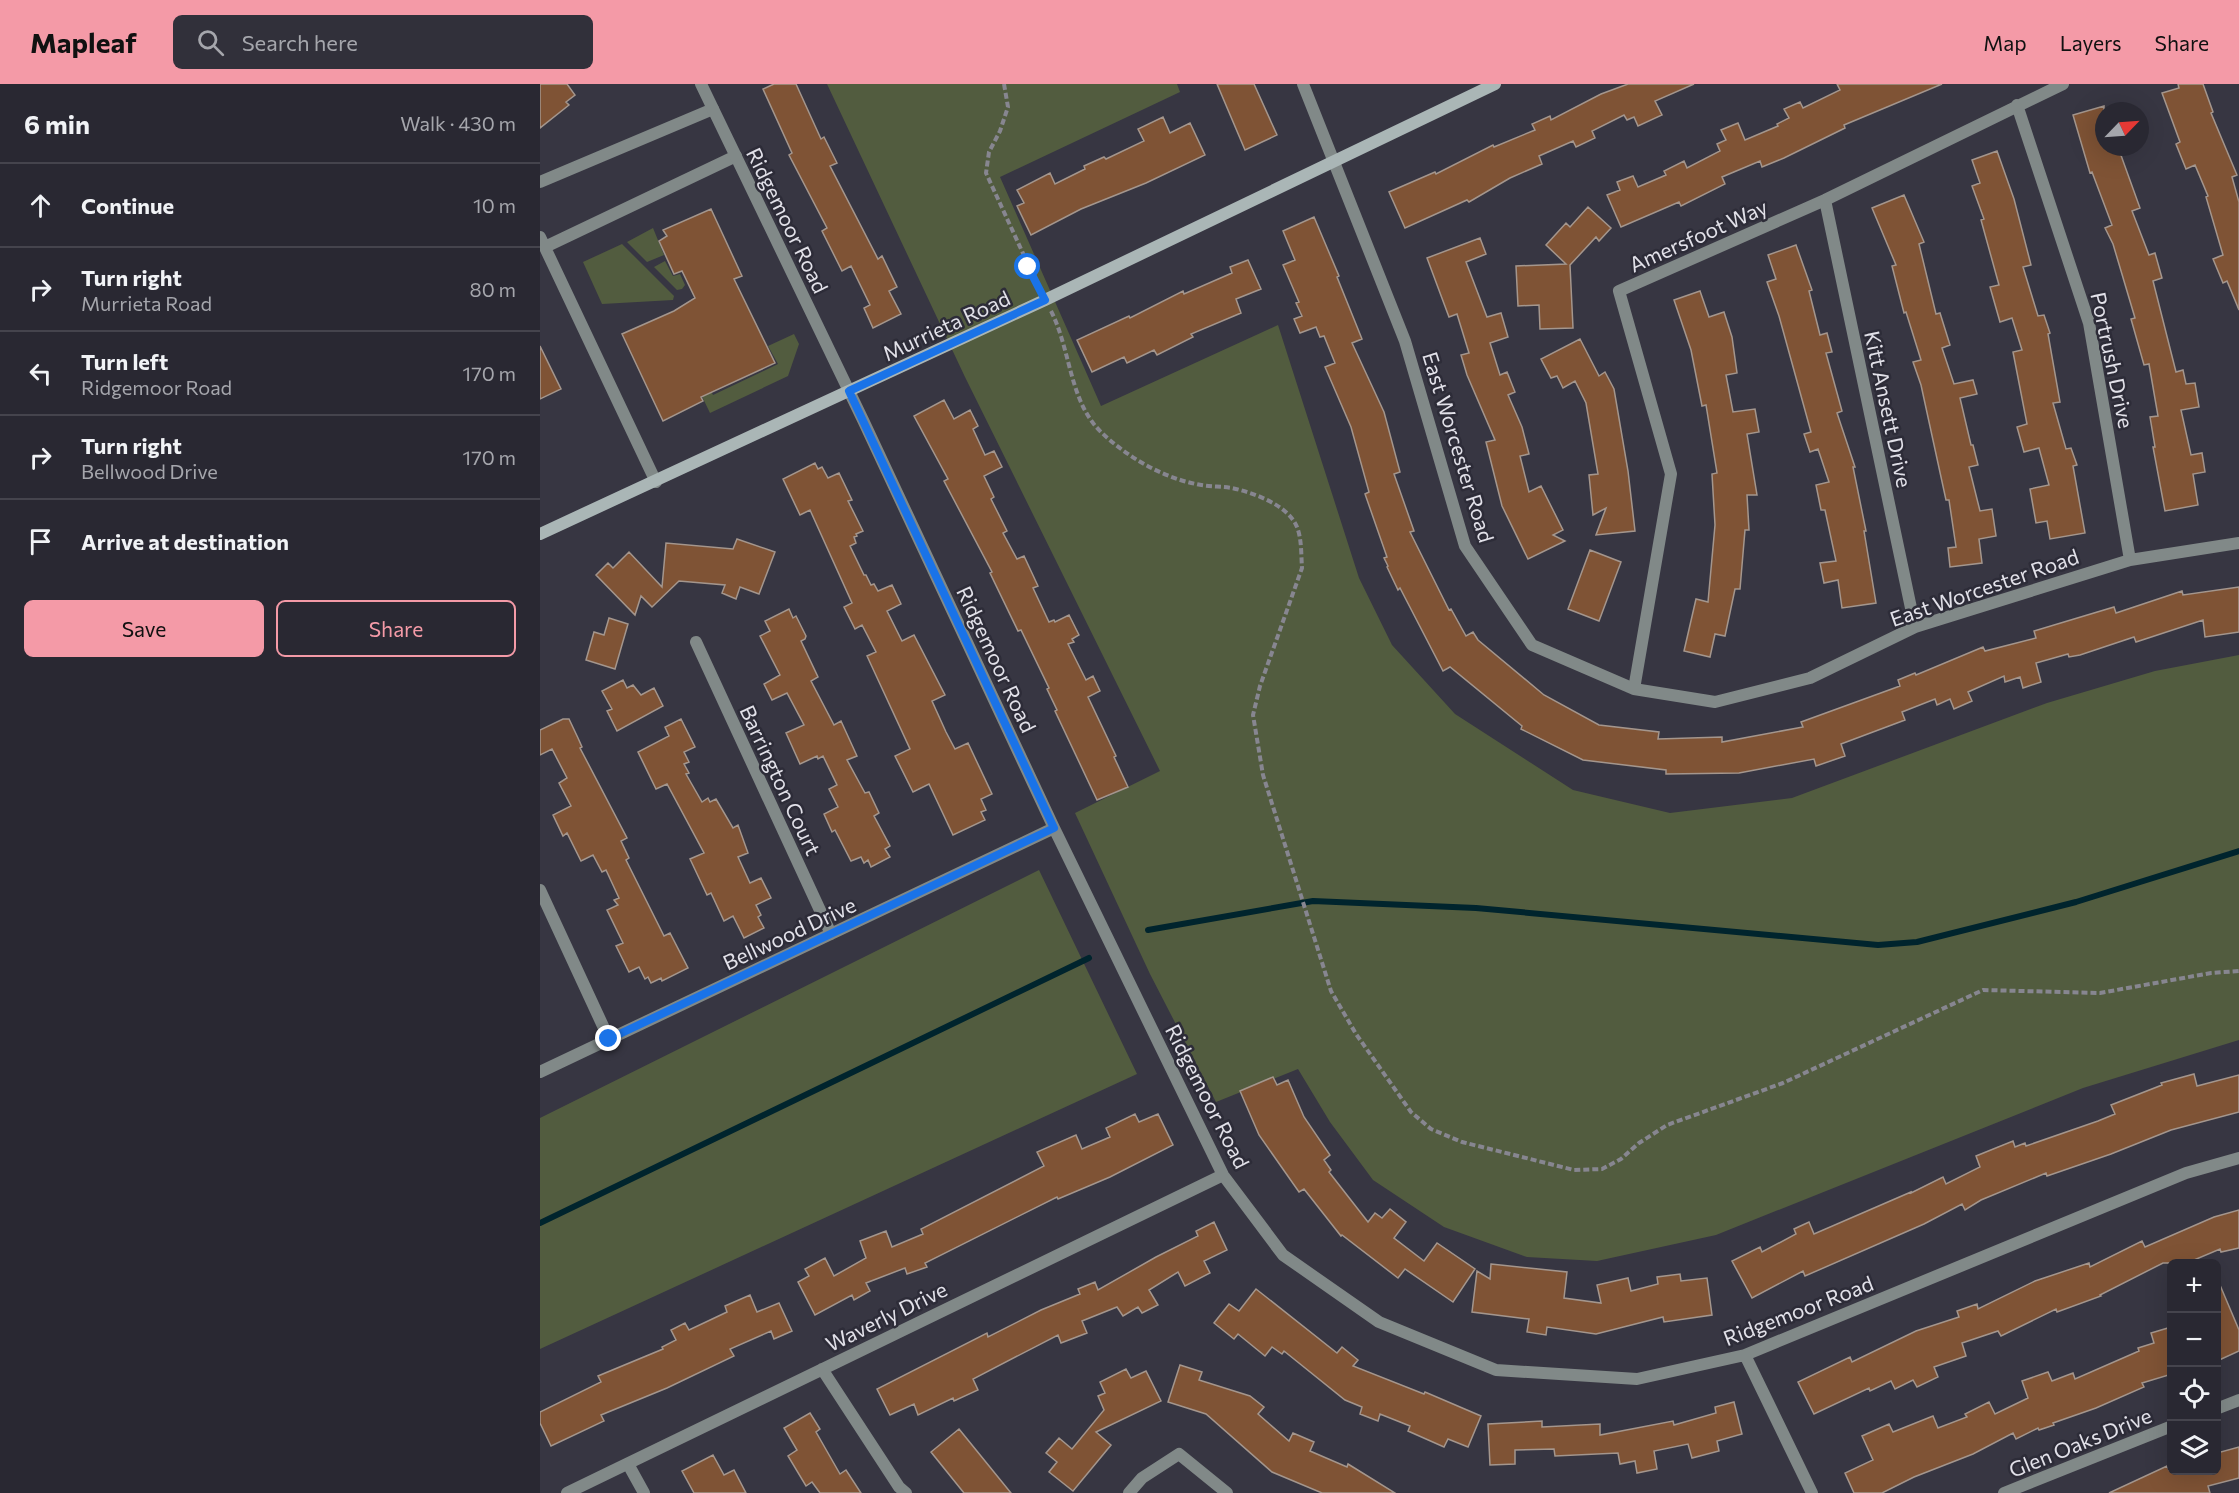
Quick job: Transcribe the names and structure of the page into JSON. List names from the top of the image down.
{
  "streets": {
    "main road": ["Murrieta Road"],
    "street": [
      "Ridgemoor Road",
      "Amersfoot Way",
      "Portrush Drive",
      "Kitt Ansett Drive",
      "East Worcester Road",
      "Barrington Court",
      "Bellwood Drive",
      "Waverly Drive",
      "Glen Oaks Drive"
    ]
  },
  "crossings": [
    ["Ridgemoor Road", "Murrieta Road"],
    ["Ridgemoor Road", "Bellwood Drive"],
    ["Ridgemoor Road", "Waverly Drive"],
    ["Amersfoot Way", "Portrush Drive"],
    ["Amersfoot Way", "Kitt Ansett Drive"],
    ["Amersfoot Way", "East Worcester Road"],
    ["Murrieta Road", "East Worcester Road"],
    ["Portrush Drive", "East Worcester Road"],
    ["Kitt Ansett Drive", "East Worcester Road"],
    ["Barrington Court", "Bellwood Drive"]
  ],
  "north": "top right",
  "page": {
    "header": "Mapleaf",
    "search": "Search here",
    "nav": ["Map", "Layers", "Share"],
    "heading": ["6 min", "Walk · 430 m"],
    "list": [
      ["Continue", "10 m"],
      ["Turn right", "Murrieta Road", "80 m"],
      ["Turn left", "Ridgemoor Road", "170 m"],
      ["Turn right", "Bellwood Drive", "170 m"],
      "Arrive at destination"
    ],
    "buttons": ["Save", "Share"],
    "map_buttons": ["+", "−"]
  }
}
